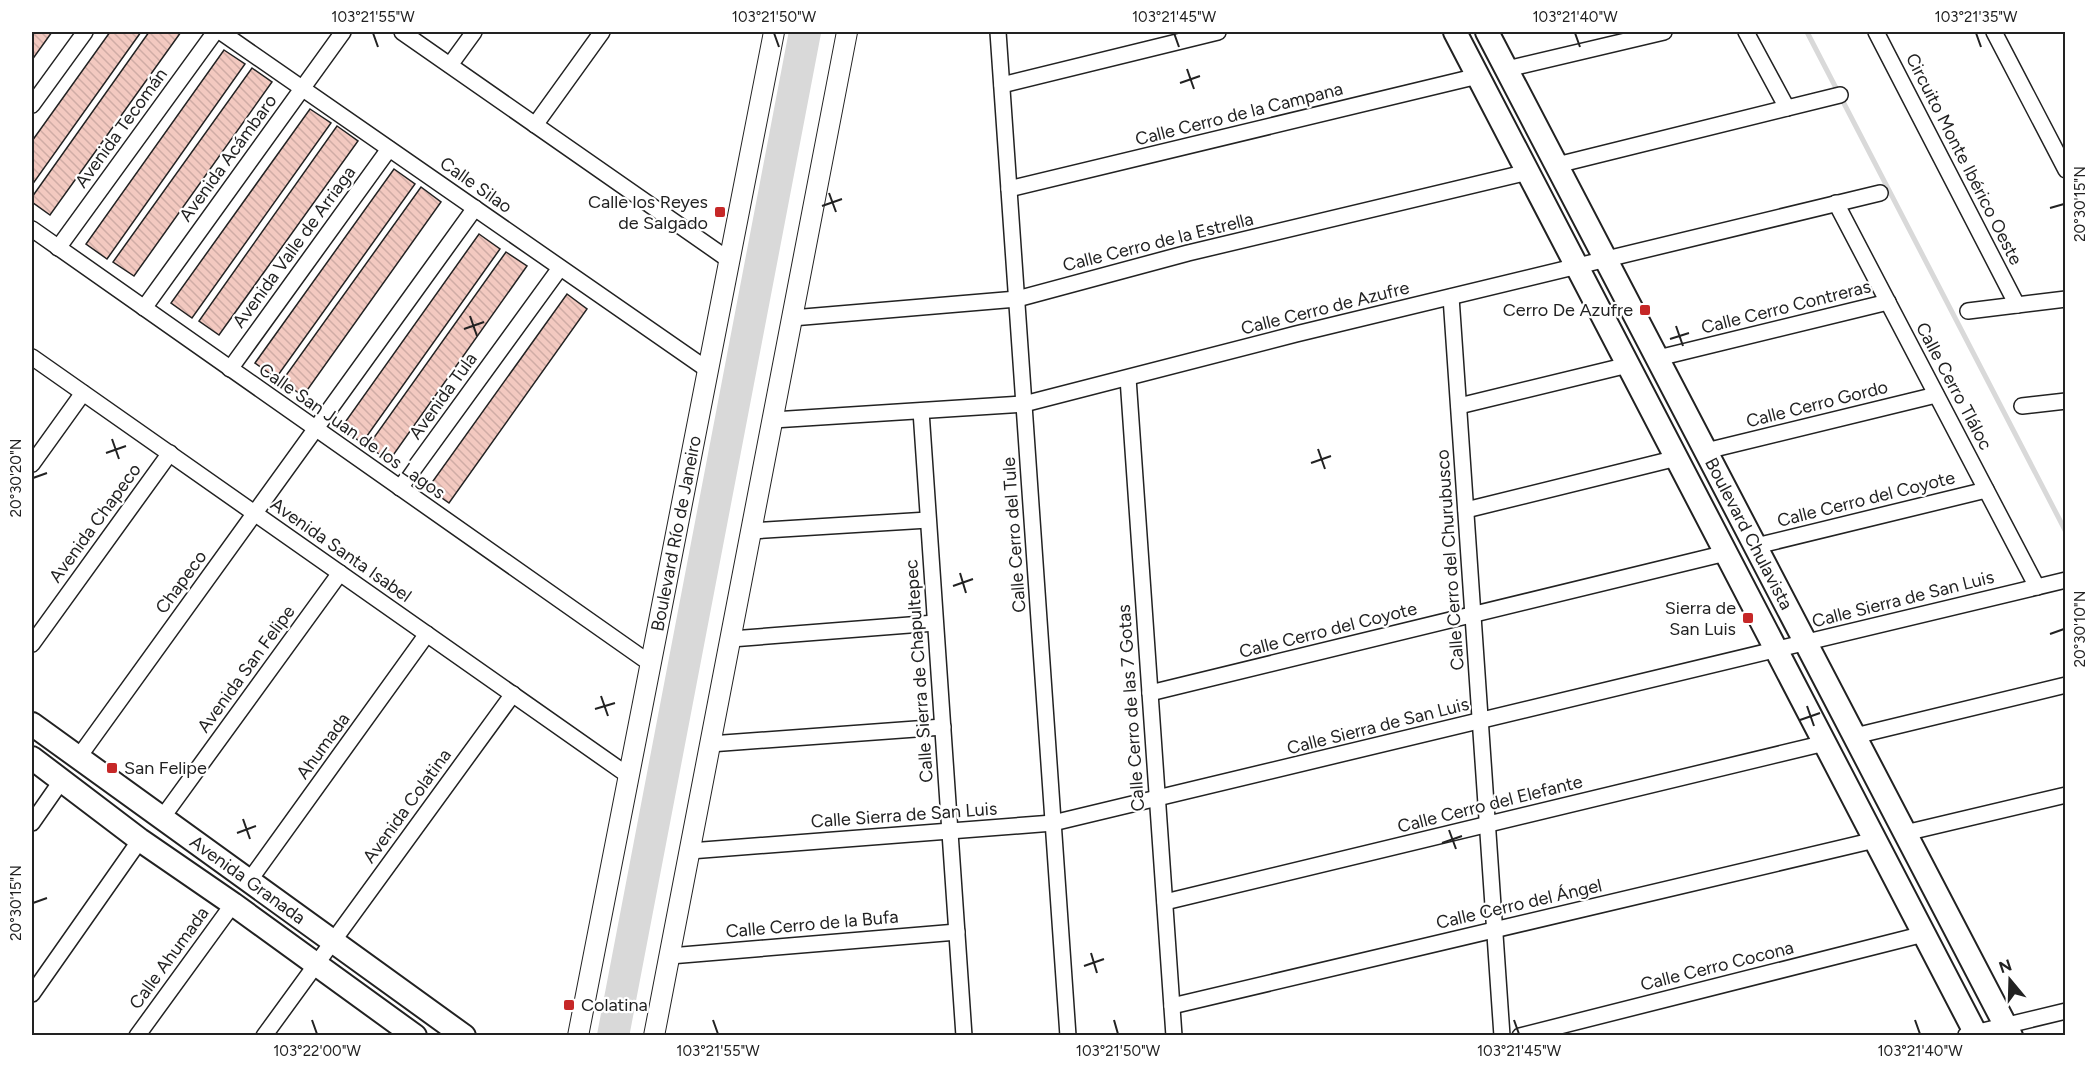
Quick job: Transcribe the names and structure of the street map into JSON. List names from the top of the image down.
{
  "streets": {
    "main road": ["Boulevard Chulavista", "Avenida Granada"],
    "street": [
      "Calle Cerro de la Campana",
      "Avenida Tecomán",
      "Avenida Acámbaro",
      "Circuito Monte Ibérico Oeste",
      "Calle Silao",
      "Calle Cerro de la Estrella",
      "Avenida Valle de Arriaga",
      "Calle Cerro Contreras",
      "Calle Cerro de Azufre",
      "Calle Cerro Tláloc",
      "Avenida Tula",
      "Calle Cerro Gordo",
      "Calle San Juan de los Lagos",
      "Calle Cerro del Coyote",
      "Avenida Chapeco",
      "Boulevard Río de Janeiro",
      "Calle Cerro del Tule",
      "Avenida Santa Isabel",
      "Calle Cerro del Churubusco",
      "Chapeco",
      "Calle Sierra de San Luis",
      "Avenida San Felipe",
      "Calle Sierra de Chapultepec",
      "Calle Cerro de las 7 Gotas",
      "Ahumada",
      "Calle Cerro del Elefante",
      "Avenida Colatina",
      "Calle Cerro del Ángel",
      "Calle Cerro de la Bufa",
      "Calle Ahumada",
      "Calle Cerro Cocona"
    ]
  },
  "crossings": [
    ["Calle Cerro de la Campana", "Boulevard Chulavista"],
    ["Calle Cerro de la Campana", "Calle Cerro del Tule"],
    ["Avenida Tecomán", "Calle San Juan de los Lagos"],
    ["Avenida Acámbaro", "Calle Silao"],
    ["Avenida Acámbaro", "Calle San Juan de los Lagos"],
    ["Calle Silao", "Avenida Valle de Arriaga"],
    ["Calle Silao", "Avenida Tula"],
    ["Calle Silao", "Boulevard Río de Janeiro"],
    ["Calle Cerro de la Estrella", "Boulevard Chulavista"],
    ["Calle Cerro de la Estrella", "Calle Cerro del Tule"],
    ["Avenida Valle de Arriaga", "Calle San Juan de los Lagos"],
    ["Calle Cerro Contreras", "Calle Cerro Tláloc"],
    ["Calle Cerro Contreras", "Boulevard Chulavista"],
    ["Calle Cerro de Azufre", "Calle Cerro Tláloc"],
    ["Calle Cerro de Azufre", "Boulevard Chulavista"],
    ["Calle Cerro de Azufre", "Calle Cerro del Tule"],
    ["Calle Cerro de Azufre", "Calle Cerro del Churubusco"],
    ["Calle Cerro de Azufre", "Calle Sierra de Chapultepec"],
    ["Calle Cerro de Azufre", "Calle Cerro de las 7 Gotas"],
    ["Calle Cerro Tláloc", "Calle Cerro Gordo"],
    ["Calle Cerro Tláloc", "Calle Cerro del Coyote"],
    ["Calle Cerro Tláloc", "Calle Sierra de San Luis"],
    ["Avenida Tula", "Calle San Juan de los Lagos"],
    ["Calle Cerro Gordo", "Boulevard Chulavista"],
    ["Calle San Juan de los Lagos", "Boulevard Río de Janeiro"],
    ["Calle San Juan de los Lagos", "Chapeco"],
    ["Calle Cerro del Coyote", "Boulevard Chulavista"],
    ["Calle Cerro del Coyote", "Calle Cerro del Churubusco"],
    ["Calle Cerro del Coyote", "Calle Cerro de las 7 Gotas"],
    ["Avenida Chapeco", "Avenida Santa Isabel"],
    ["Boulevard Río de Janeiro", "Avenida Santa Isabel"],
    ["Boulevard Chulavista", "Calle Sierra de San Luis"],
    ["Boulevard Chulavista", "Calle Cerro del Elefante"],
    ["Boulevard Chulavista", "Calle Cerro del Ángel"],
    ["Boulevard Chulavista", "Calle Cerro Cocona"],
    ["Calle Cerro del Tule", "Calle Sierra de San Luis"],
    ["Avenida Santa Isabel", "Chapeco"],
    ["Avenida Santa Isabel", "Avenida San Felipe"],
    ["Avenida Santa Isabel", "Ahumada"],
    ["Avenida Santa Isabel", "Avenida Colatina"],
    ["Calle Cerro del Churubusco", "Calle Sierra de San Luis"],
    ["Calle Cerro del Churubusco", "Calle Cerro del Elefante"],
    ["Calle Cerro del Churubusco", "Calle Cerro del Ángel"],
    ["Chapeco", "Avenida Granada"],
    ["Calle Sierra de San Luis", "Calle Sierra de Chapultepec"],
    ["Calle Sierra de San Luis", "Calle Cerro de las 7 Gotas"],
    ["Avenida San Felipe", "Avenida Granada"],
    ["Calle Sierra de Chapultepec", "Calle Cerro de la Bufa"],
    ["Calle Cerro de las 7 Gotas", "Calle Cerro del Elefante"],
    ["Calle Cerro de las 7 Gotas", "Calle Cerro del Ángel"],
    ["Ahumada", "Avenida Granada"],
    ["Avenida Colatina", "Avenida Granada"],
    ["Avenida Granada", "Calle Ahumada"]
  ],
  "places": {
    "transit": [
      "Calle los Reyes de Salgado",
      "Cerro De Azufre",
      "Sierra de San Luis",
      "San Felipe",
      "Colatina"
    ]
  },
  "north": "top",
  "coordinates": [
    "103°21'55\"W",
    "103°21'50\"W",
    "103°21'45\"W",
    "103°21'40\"W",
    "103°21'35\"W",
    "20°30'15\"N",
    "20°30'20\"N",
    "20°30'10\"N",
    "103°22'00\"W"
  ]
}
